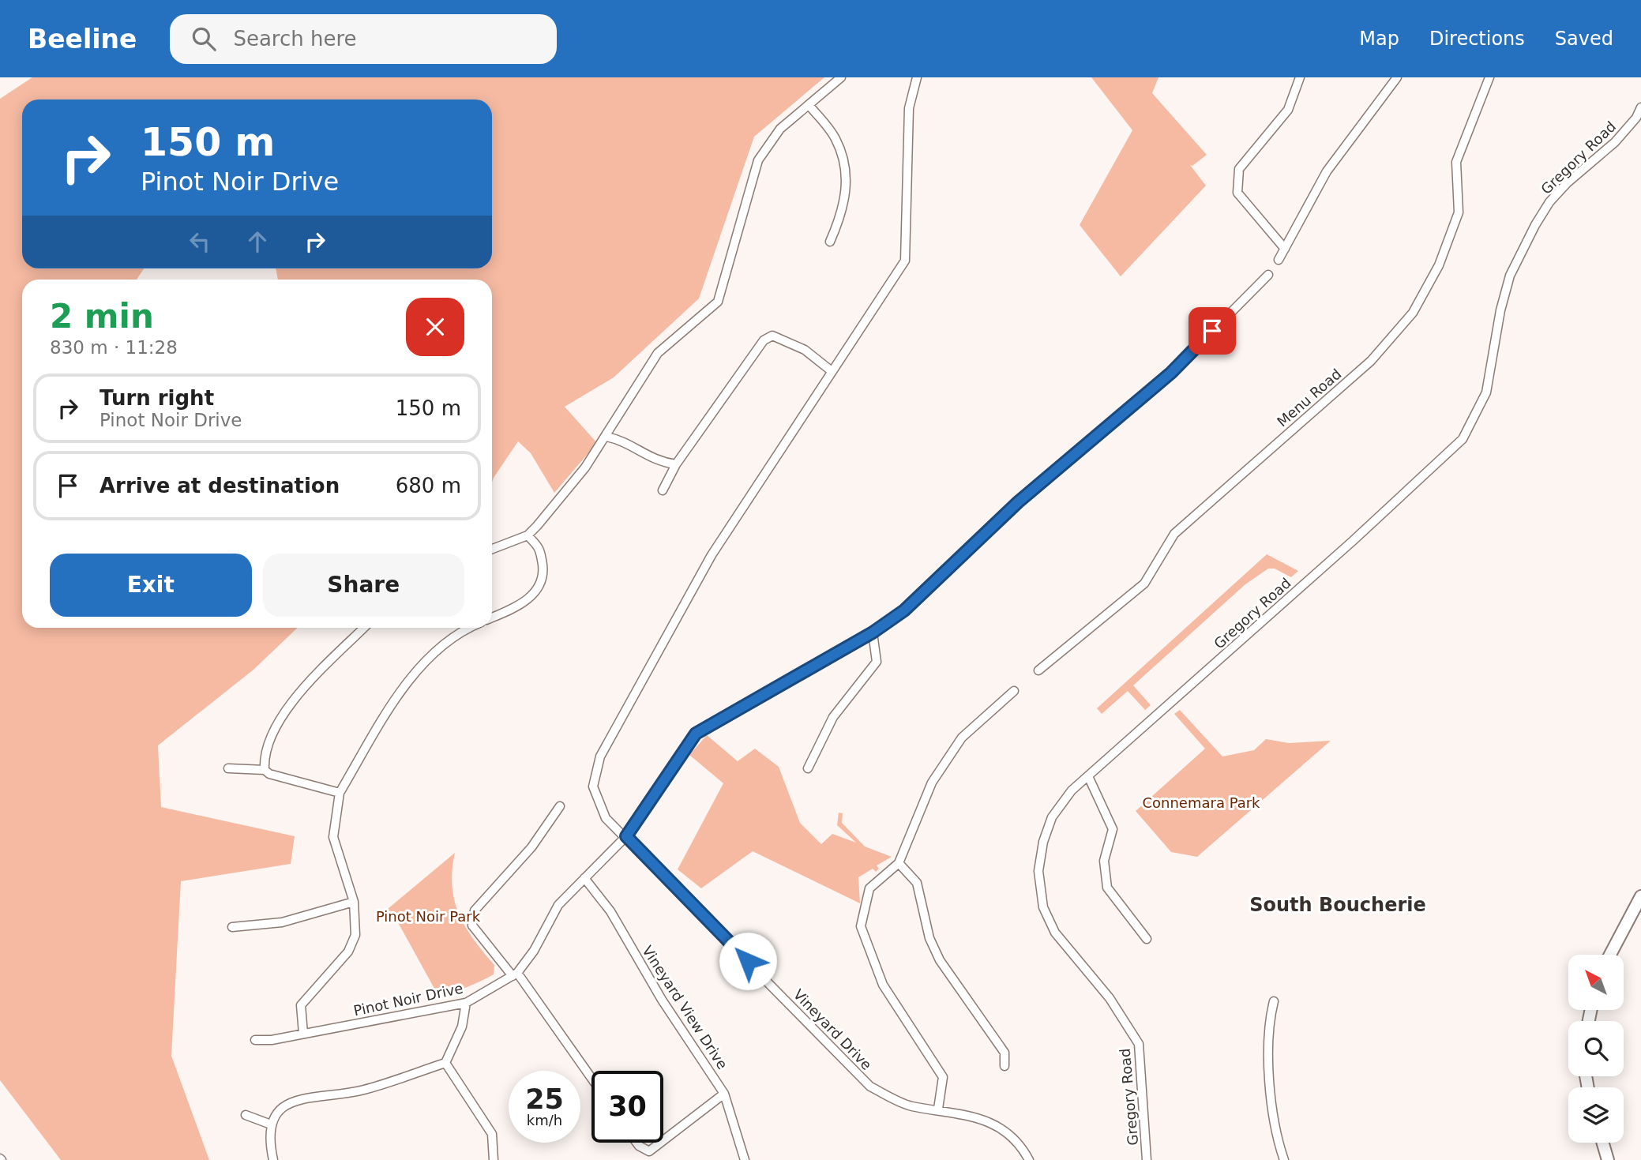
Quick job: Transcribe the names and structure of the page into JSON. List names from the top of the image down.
{
  "streets": {
    "street": [
      "Gregory Road",
      "Menu Road",
      "Pinot Noir Drive",
      "Vineyard View Drive",
      "Vineyard Drive"
    ]
  },
  "crossings": [
    ["Pinot Noir Drive", "Vineyard View Drive"],
    ["Pinot Noir Drive", "Vineyard Drive"]
  ],
  "districts": ["South Boucherie"],
  "parks": ["Connemara Park", "Pinot Noir Park"],
  "north": "top left",
  "page": {
    "header": "Beeline",
    "search": "Search here",
    "nav": ["Map", "Directions", "Saved"],
    "turn": ["150 m", "Pinot Noir Drive"],
    "heading": ["2 min", "830 m · 11:28"],
    "list": [
      {
        "name": "Turn right",
        "note": "Pinot Noir Drive",
        "value": "150 m"
      },
      {
        "name": "Arrive at destination",
        "value": "680 m"
      }
    ],
    "buttons": ["Exit", "Share"],
    "speed": "25 km/h",
    "limit": "30"
  }
}
